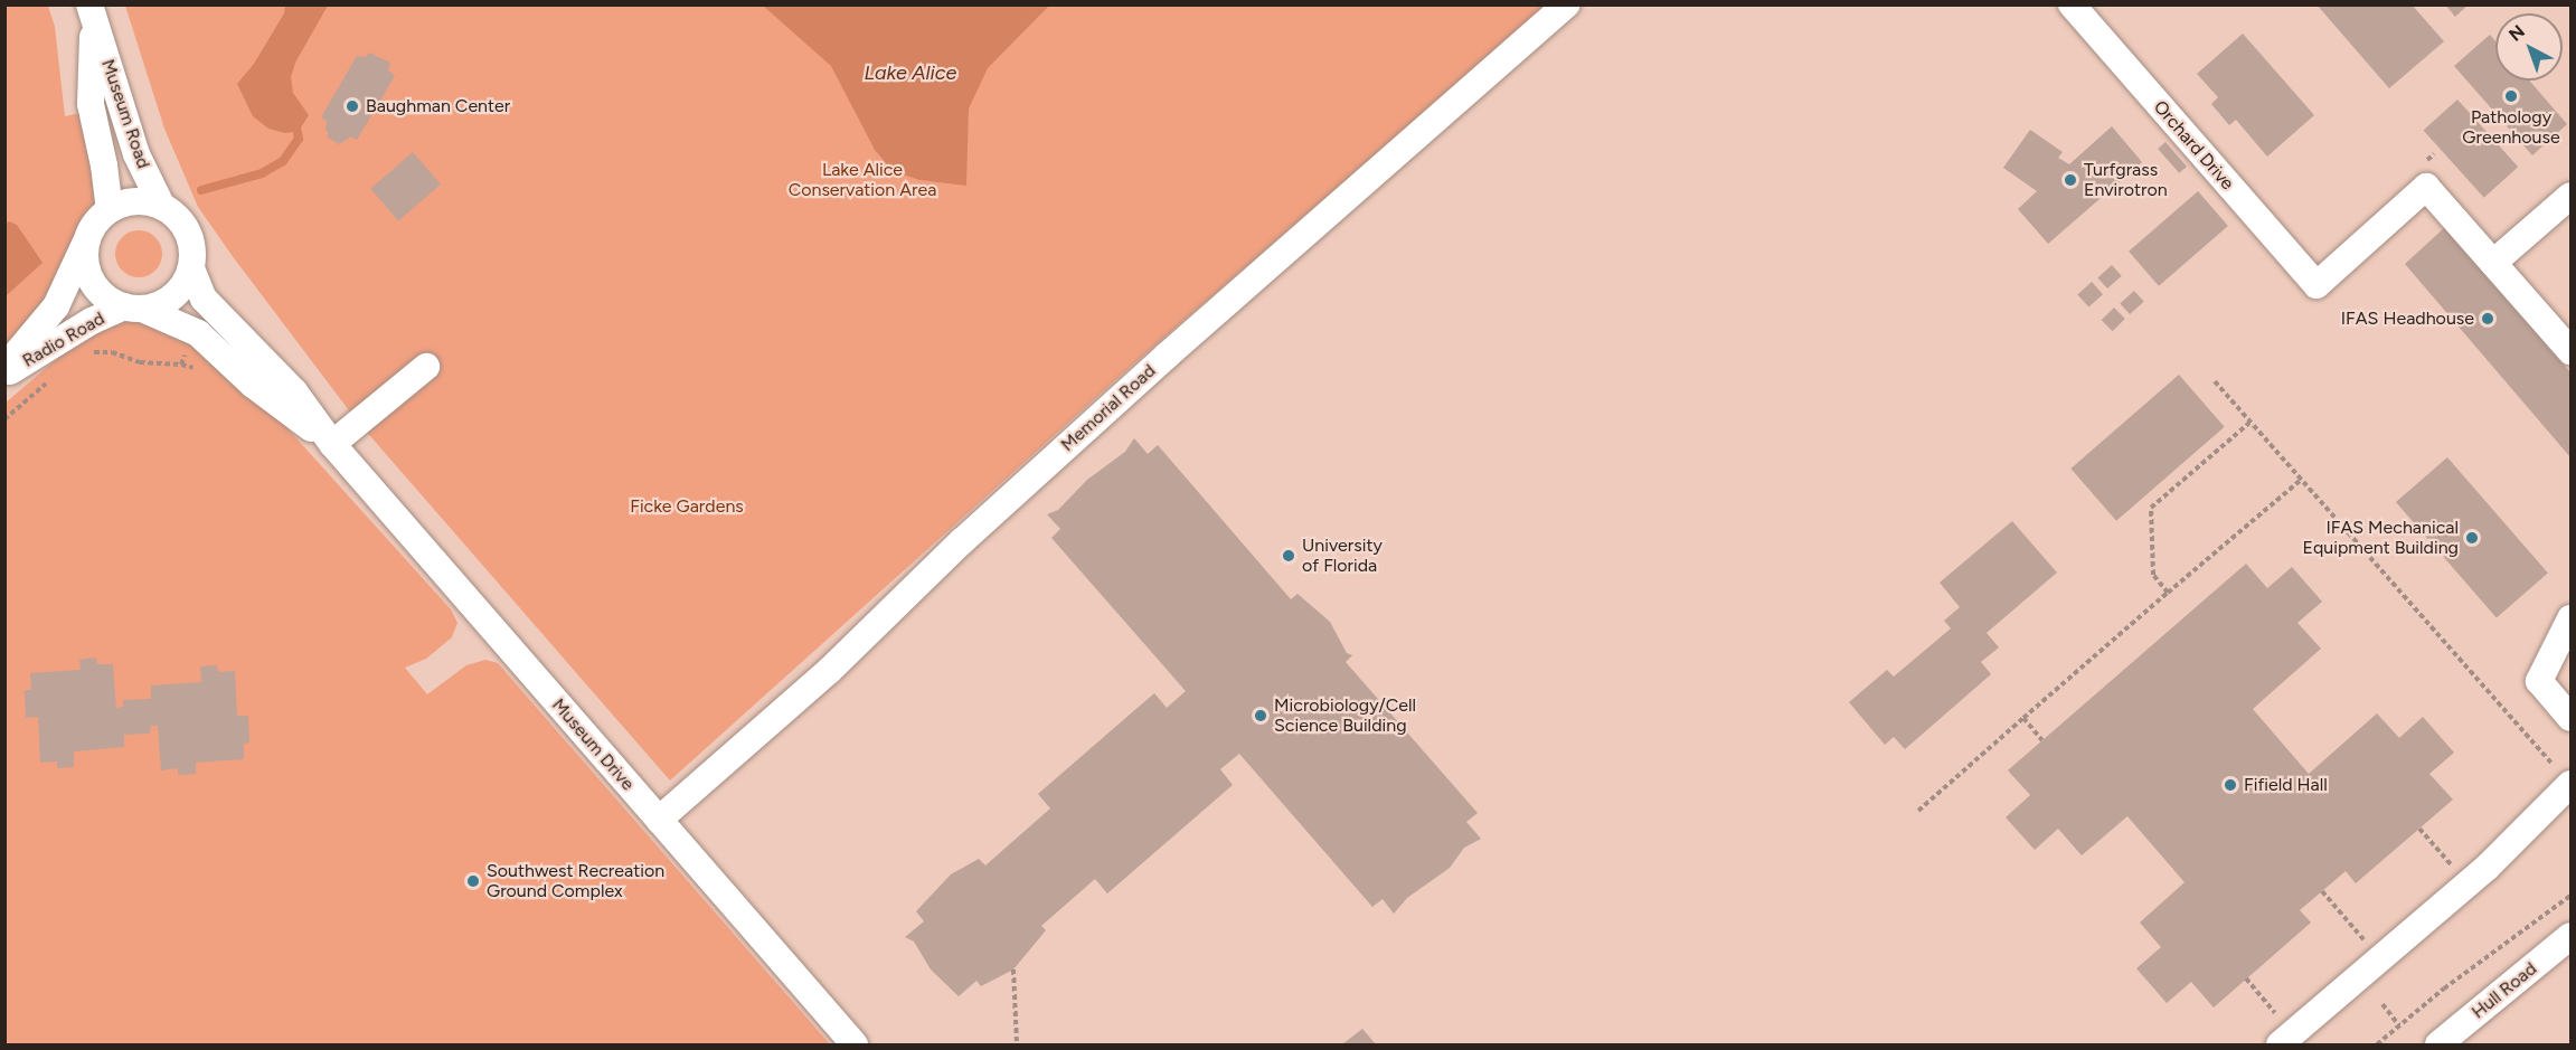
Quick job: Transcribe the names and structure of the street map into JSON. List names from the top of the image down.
{
  "streets": {
    "street": [
      "Museum Road",
      "Orchard Drive",
      "Radio Road",
      "Memorial Road",
      "Museum Drive",
      "Hull Road"
    ]
  },
  "crossings": [
    ["Museum Road", "Radio Road"],
    ["Museum Road", "Museum Drive"],
    ["Radio Road", "Museum Drive"],
    ["Memorial Road", "Museum Drive"]
  ],
  "water": ["Lake Alice"],
  "parks": ["Lake Alice Conservation Area", "Ficke Gardens"],
  "places": [
    "Pathology Greenhouse",
    "Baughman Center",
    "Turfgrass Envirotron",
    "IFAS Headhouse",
    "IFAS Mechanical Equipment Building",
    "University of Florida",
    "Microbiology/Cell Science Building",
    "Fifield Hall",
    "Southwest Recreation Ground Complex"
  ],
  "north": "top left"
}
